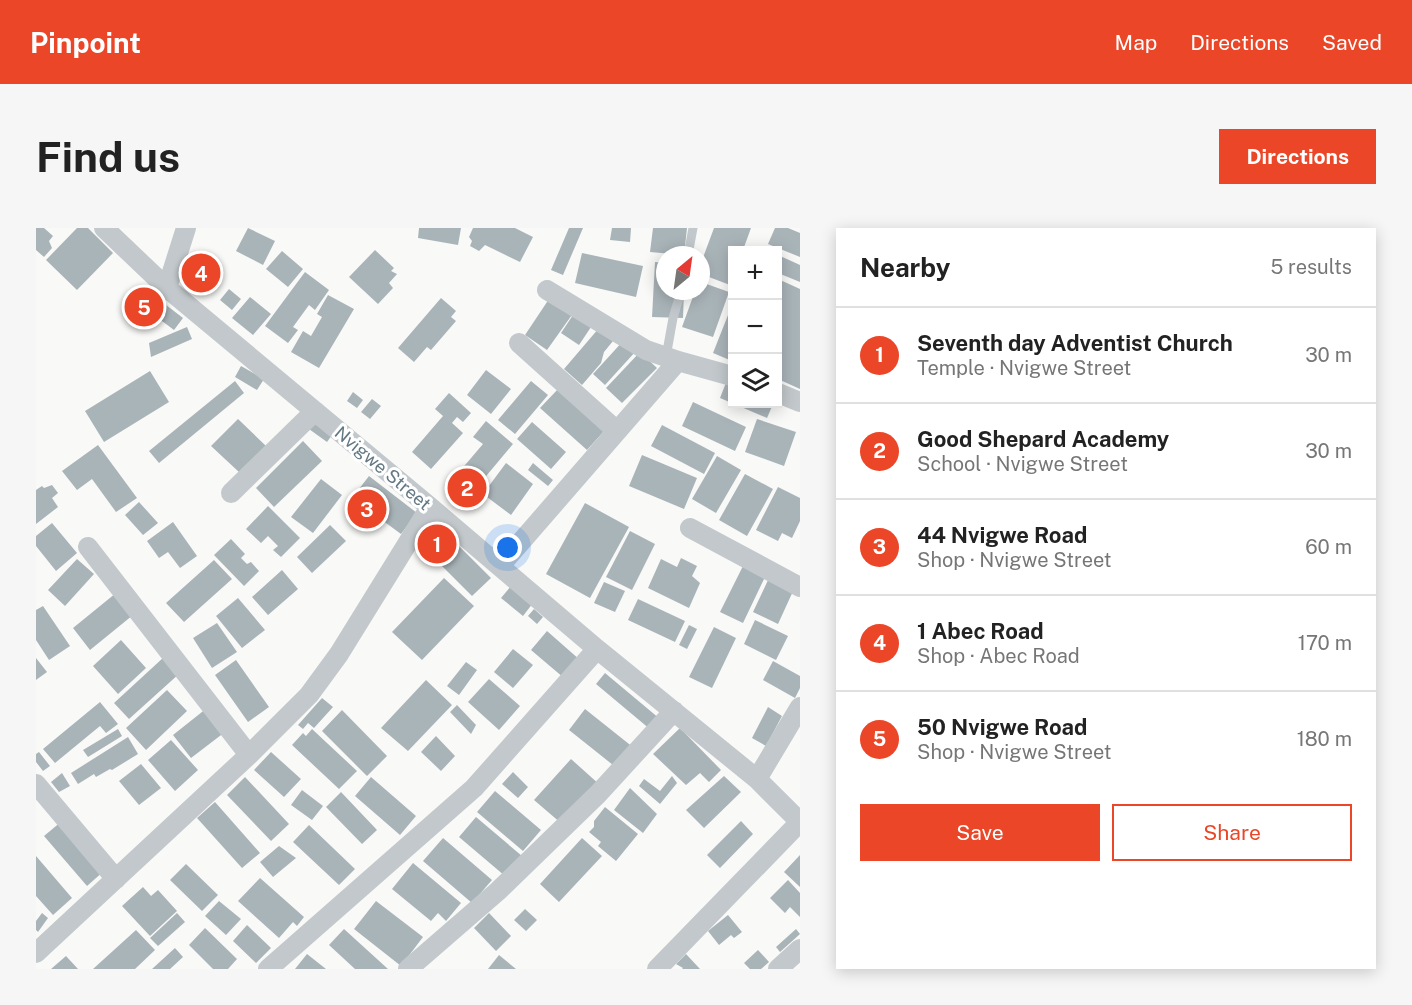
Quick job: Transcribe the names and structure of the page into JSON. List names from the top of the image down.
{
  "streets": {
    "street": ["Nvigwe Street"]
  },
  "north": "top right",
  "page": {
    "header": "Pinpoint",
    "nav": ["Map", "Directions", "Saved"],
    "buttons": [
      "Directions",
      ["Save", "Share"]
    ],
    "title": "Find us",
    "heading": ["Nearby", "5 results"],
    "map_buttons": ["+", "−"],
    "pins": [
      "4",
      "5",
      "2",
      "3",
      "1"
    ],
    "list": [
      {
        "mark": "1",
        "name": "Seventh day Adventist Church",
        "note": "Temple · Nvigwe Street",
        "value": "30 m"
      },
      {
        "mark": "2",
        "name": "Good Shepard Academy",
        "note": "School · Nvigwe Street",
        "value": "30 m"
      },
      {
        "mark": "3",
        "name": "44 Nvigwe Road",
        "note": "Shop · Nvigwe Street",
        "value": "60 m"
      },
      {
        "mark": "4",
        "name": "1 Abec Road",
        "note": "Shop · Abec Road",
        "value": "170 m"
      },
      {
        "mark": "5",
        "name": "50 Nvigwe Road",
        "note": "Shop · Nvigwe Street",
        "value": "180 m"
      }
    ]
  }
}
